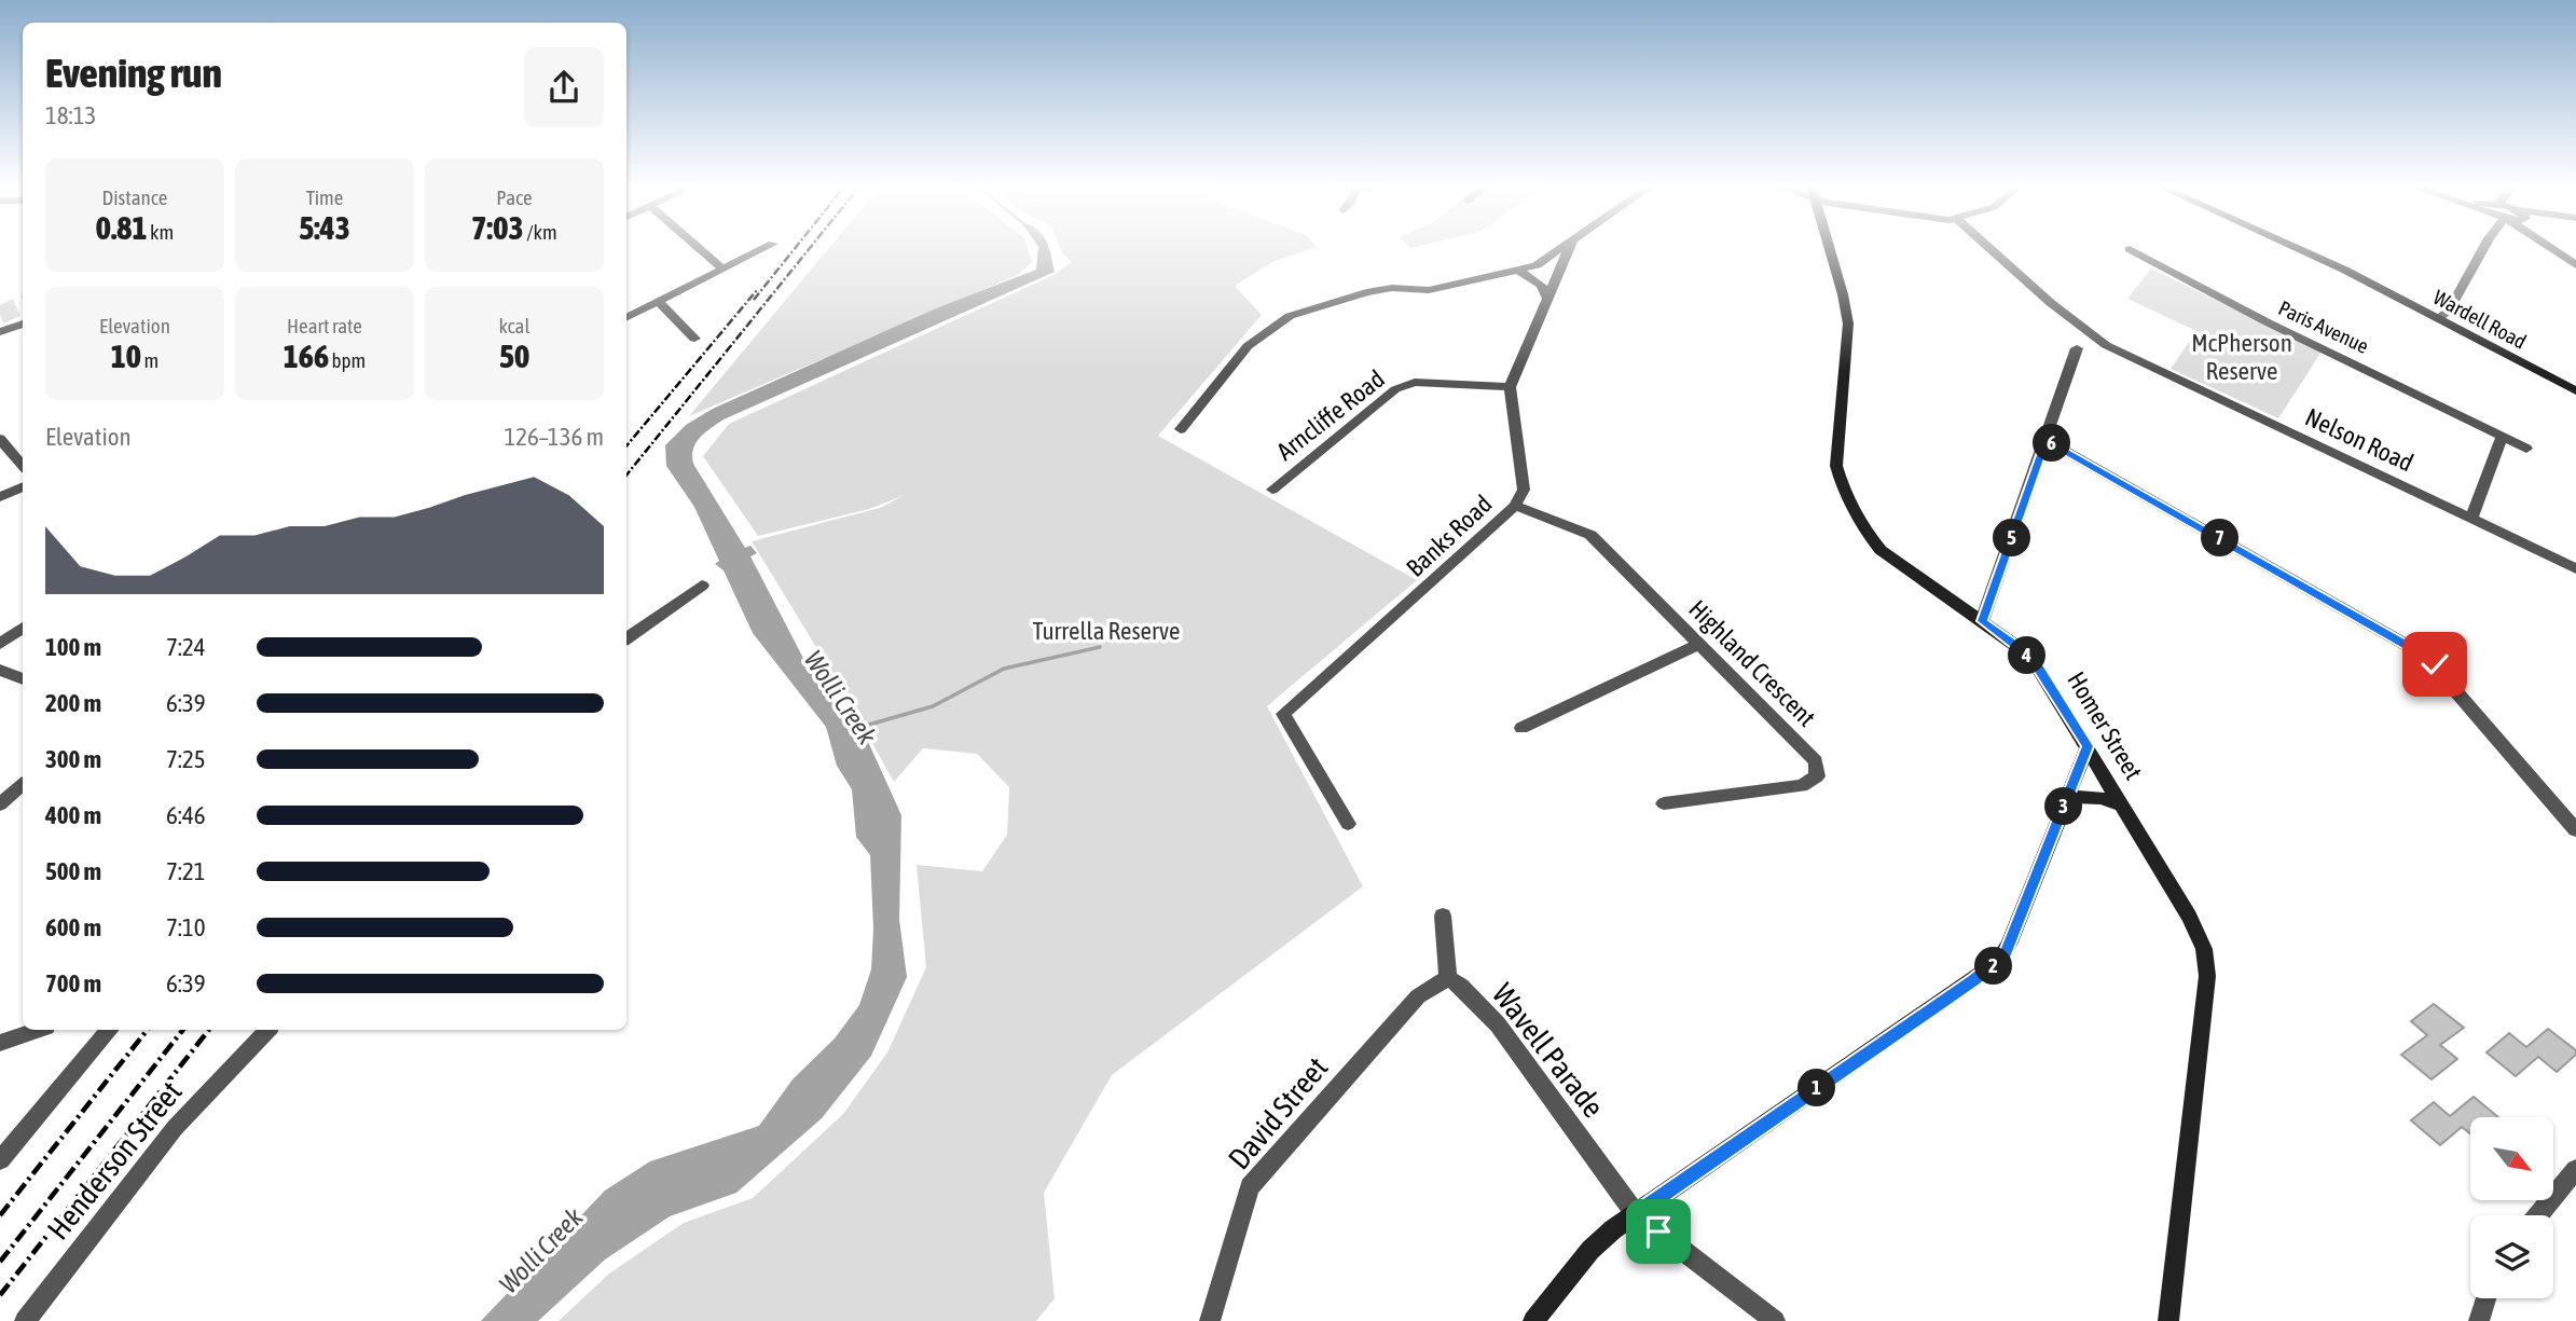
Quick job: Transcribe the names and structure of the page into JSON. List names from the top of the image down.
{
  "streets": {
    "main road": ["Wardell Road", "Homer Street"],
    "street": [
      "Paris Avenue",
      "Arncliffe Road",
      "Nelson Road",
      "Banks Road",
      "Highland Crescent",
      "Wavell Parade",
      "David Street",
      "Henderson Street"
    ]
  },
  "crossings": [
    ["Arncliffe Road", "Banks Road"],
    ["Banks Road", "Highland Crescent"],
    ["Wavell Parade", "David Street"]
  ],
  "water": ["Wolli Creek"],
  "parks": ["McPherson Reserve", "Turrella Reserve"],
  "north": "bottom right",
  "page": {
    "heading": ["Evening run", "18:13"],
    "stats": [
      ["Distance", "0.81 km"],
      ["Time", "5:43"],
      ["Pace", "7:03 /km"],
      ["Elevation", "10 m"],
      ["Heart rate", "166 bpm"],
      ["kcal", "50"]
    ],
    "chart": ["Elevation", "126–136 m"],
    "pins": [
      "6",
      "5",
      "7",
      "4",
      "3",
      "2",
      "1"
    ],
    "list": [
      {
        "name": "100 m",
        "note": "7:24"
      },
      {
        "name": "200 m",
        "note": "6:39"
      },
      {
        "name": "300 m",
        "note": "7:25"
      },
      {
        "name": "400 m",
        "note": "6:46"
      },
      {
        "name": "500 m",
        "note": "7:21"
      },
      {
        "name": "600 m",
        "note": "7:10"
      },
      {
        "name": "700 m",
        "note": "6:39"
      }
    ]
  }
}
